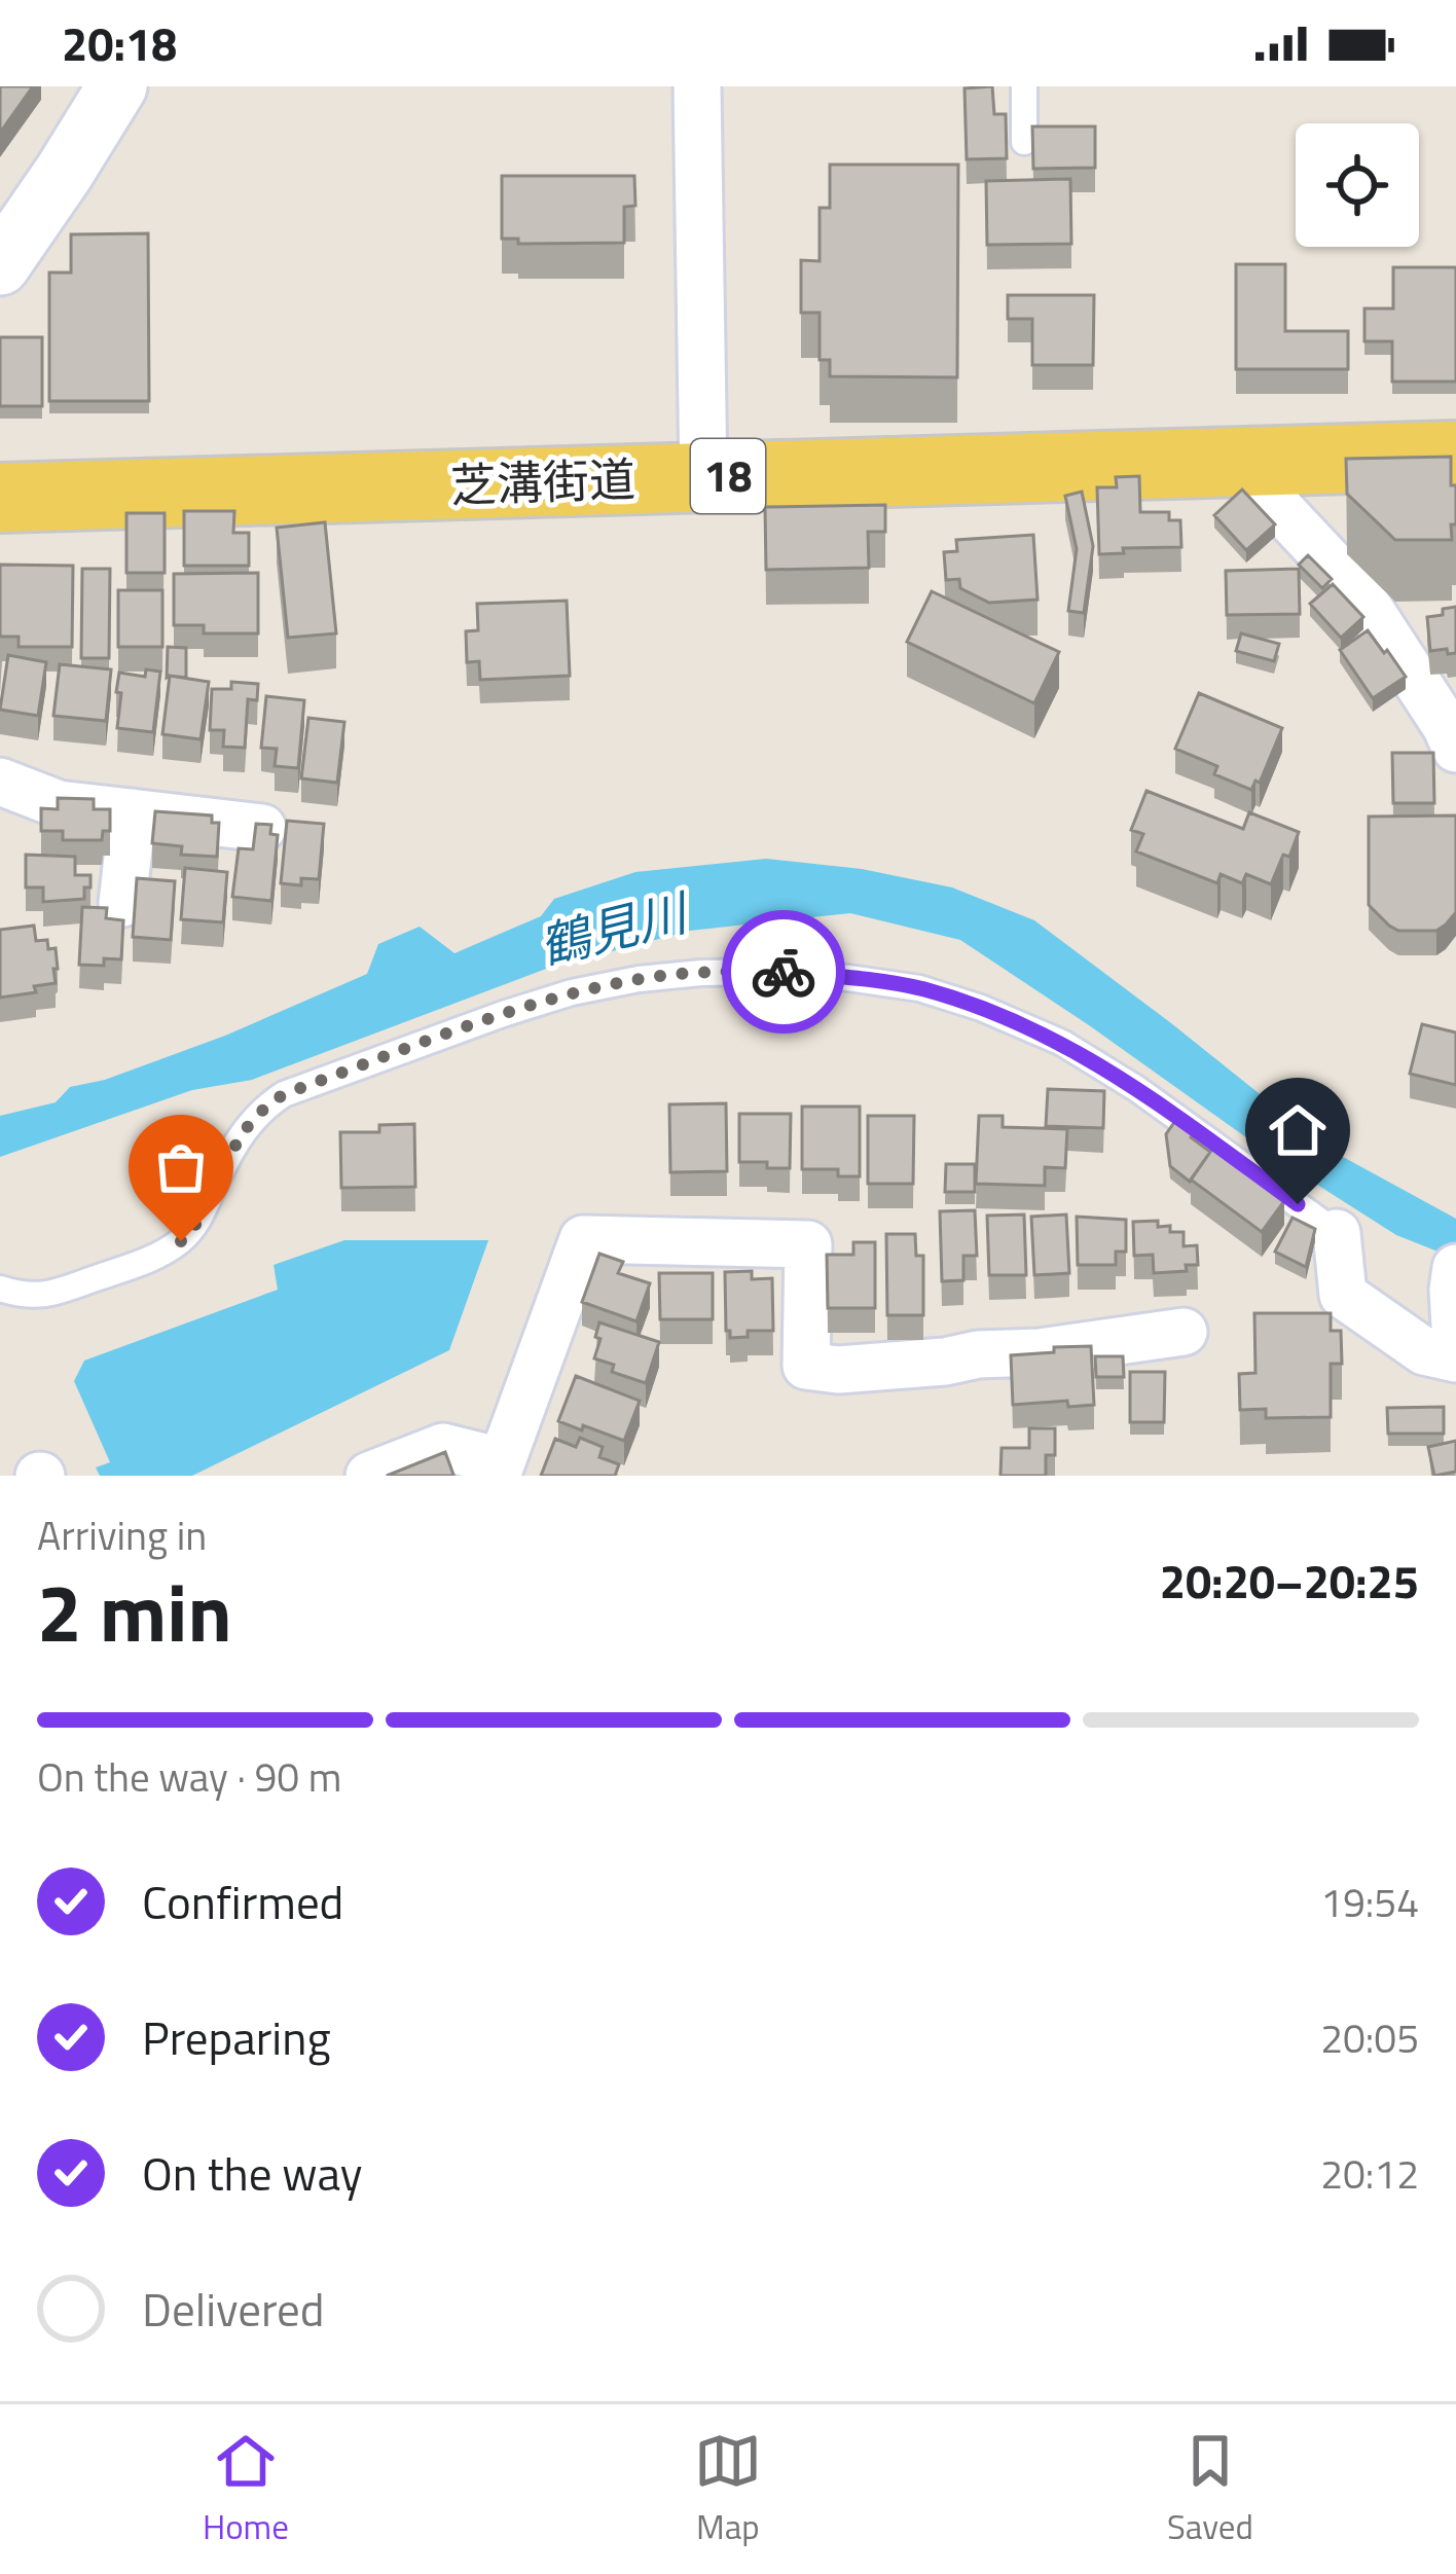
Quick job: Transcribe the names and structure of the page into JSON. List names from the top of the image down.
{
  "streets": {
    "main road": ["18", "芝溝街道"]
  },
  "water": ["鶴見川"],
  "page": {
    "status": "20:18",
    "heading": ["2 min", "Arriving in", "20:20–20:25"],
    "bar": "On the way · 90 m",
    "list": [
      ["Confirmed", "19:54"],
      ["Preparing", "20:05"],
      ["On the way", "20:12"],
      "Delivered"
    ],
    "tabs": ["Home", "Map", "Saved"]
  }
}
